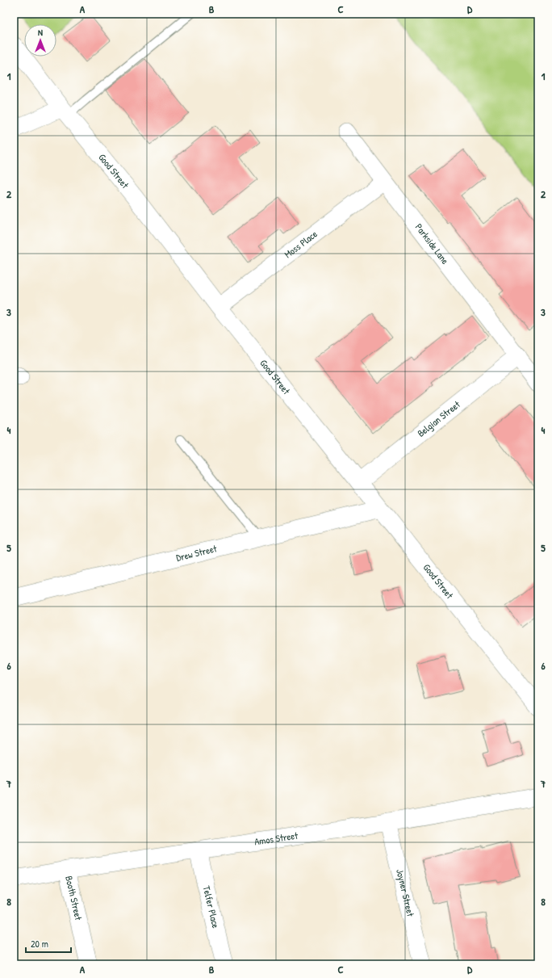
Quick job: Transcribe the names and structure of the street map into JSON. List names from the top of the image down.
{
  "streets": {
    "street": [
      "Good Street",
      "Parkside Lane",
      "Moss Place",
      "Belgian Street",
      "Drew Street",
      "Amos Street",
      "Joyner Street",
      "Booth Street",
      "Telfer Place"
    ]
  },
  "crossings": [
    ["Good Street", "Moss Place"],
    ["Good Street", "Belgian Street"],
    ["Good Street", "Drew Street"],
    ["Parkside Lane", "Moss Place"],
    ["Parkside Lane", "Belgian Street"],
    ["Amos Street", "Joyner Street"],
    ["Amos Street", "Booth Street"],
    ["Amos Street", "Telfer Place"]
  ],
  "scale_bar": "20 m",
  "north": "top",
  "grid": {
    "columns": [
      "A",
      "B",
      "C",
      "D"
    ],
    "rows": [
      "1",
      "2",
      "3",
      "4",
      "5",
      "6",
      "7",
      "8"
    ]
  }
}
